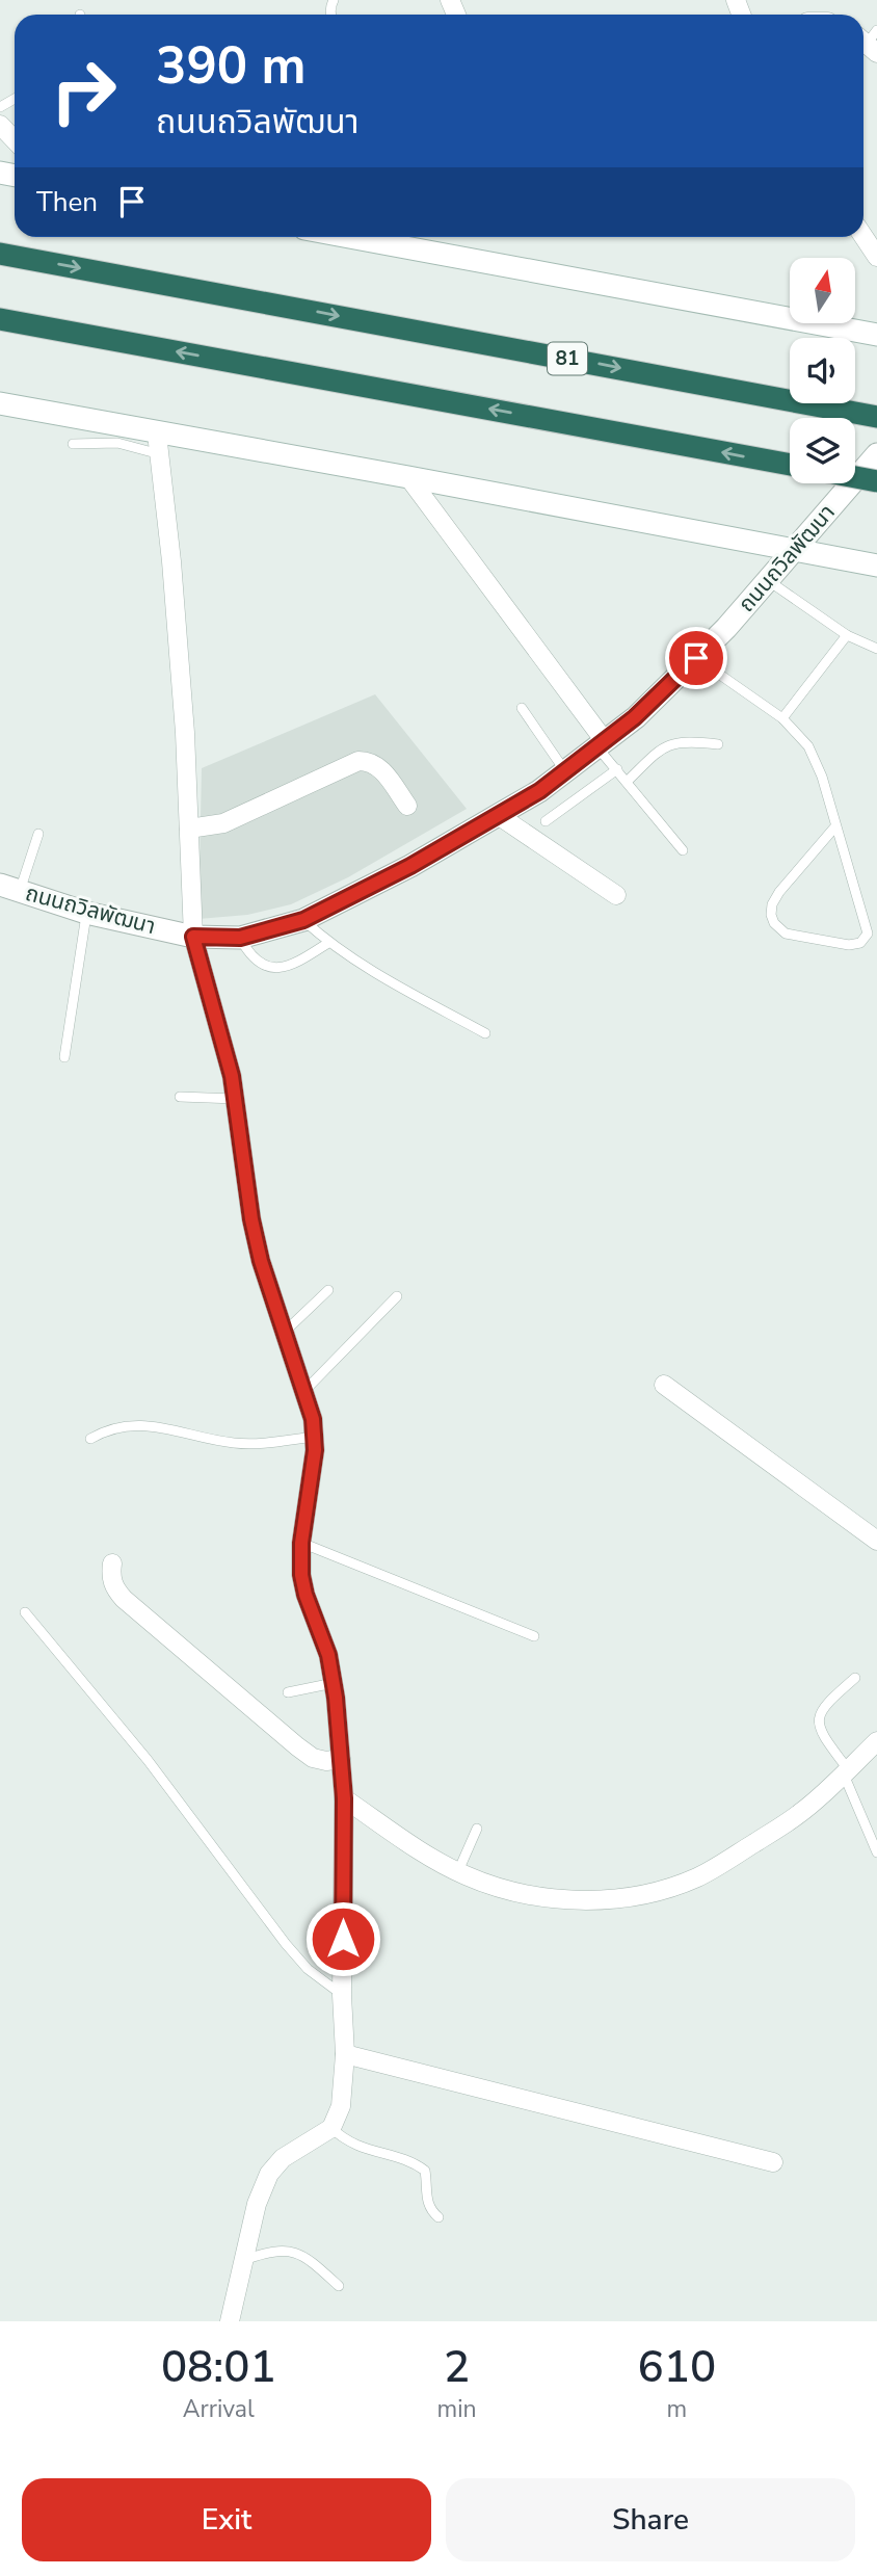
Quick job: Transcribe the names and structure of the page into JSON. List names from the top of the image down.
{
  "streets": {
    "highway": ["81"],
    "main road": ["ถนนถวิลพัฒนา"]
  },
  "north": "top",
  "page": {
    "turn": ["390 m", "ถนนถวิลพัฒนา"],
    "then": "Then",
    "eta": [
      "08:01",
      "Arrival",
      "2",
      "min",
      "610",
      "m"
    ],
    "buttons": ["Exit", "Share"]
  }
}
